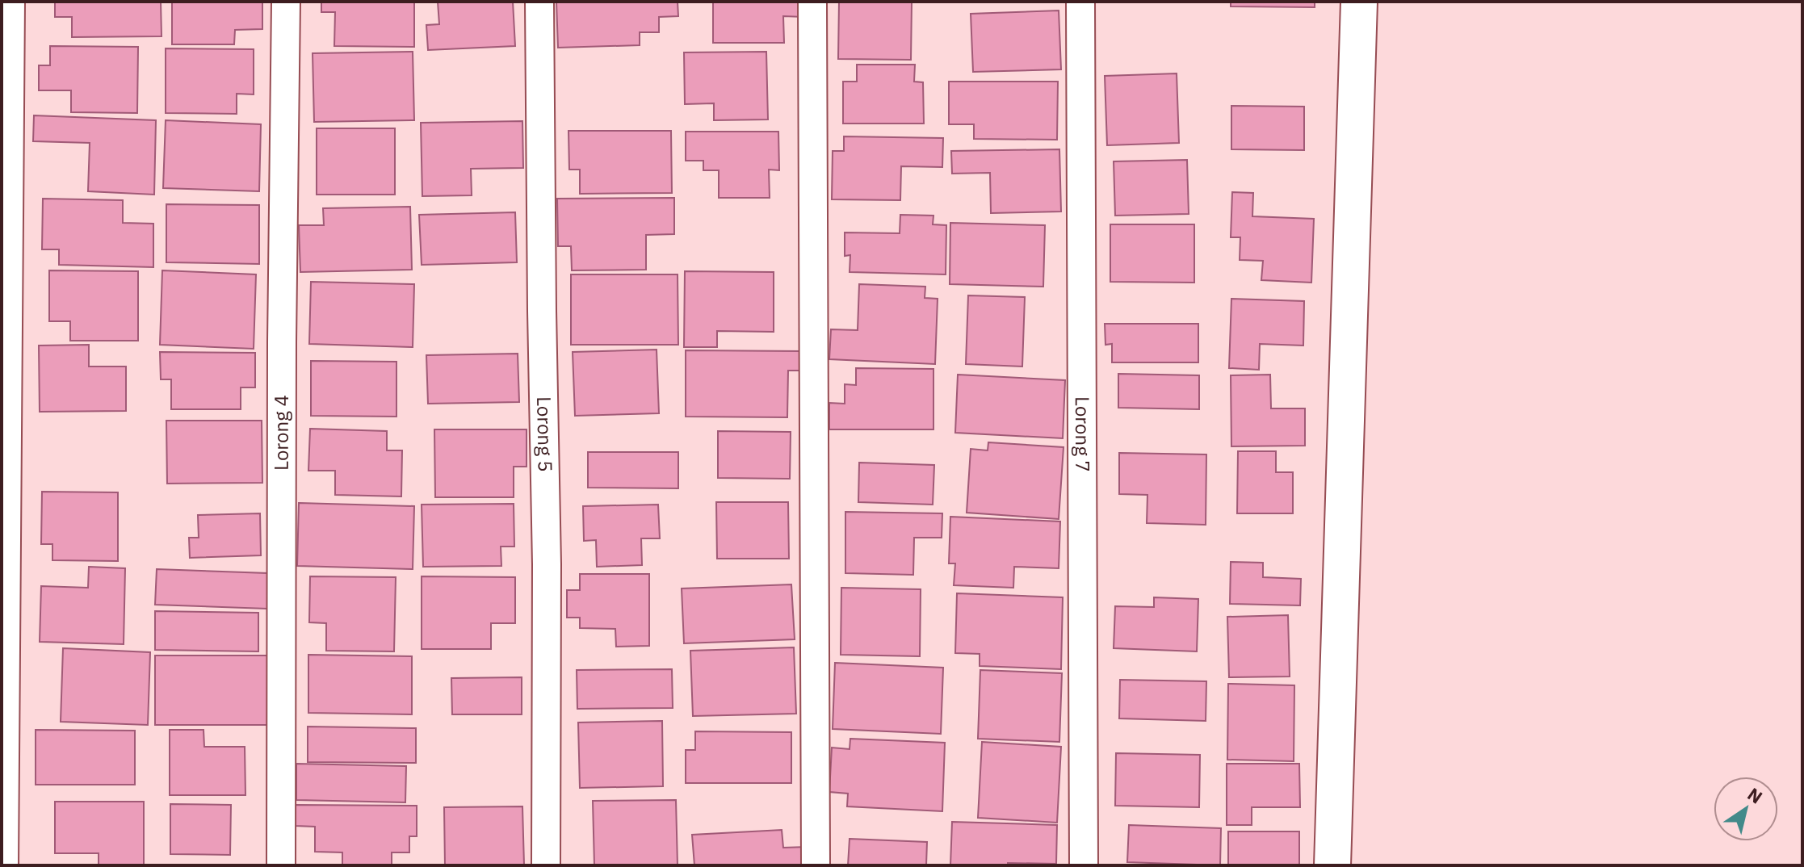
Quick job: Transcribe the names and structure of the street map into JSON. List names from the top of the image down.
{
  "streets": {
    "street": ["Lorong 4", "Lorong 5", "Lorong 7"]
  },
  "north": "top right"
}
